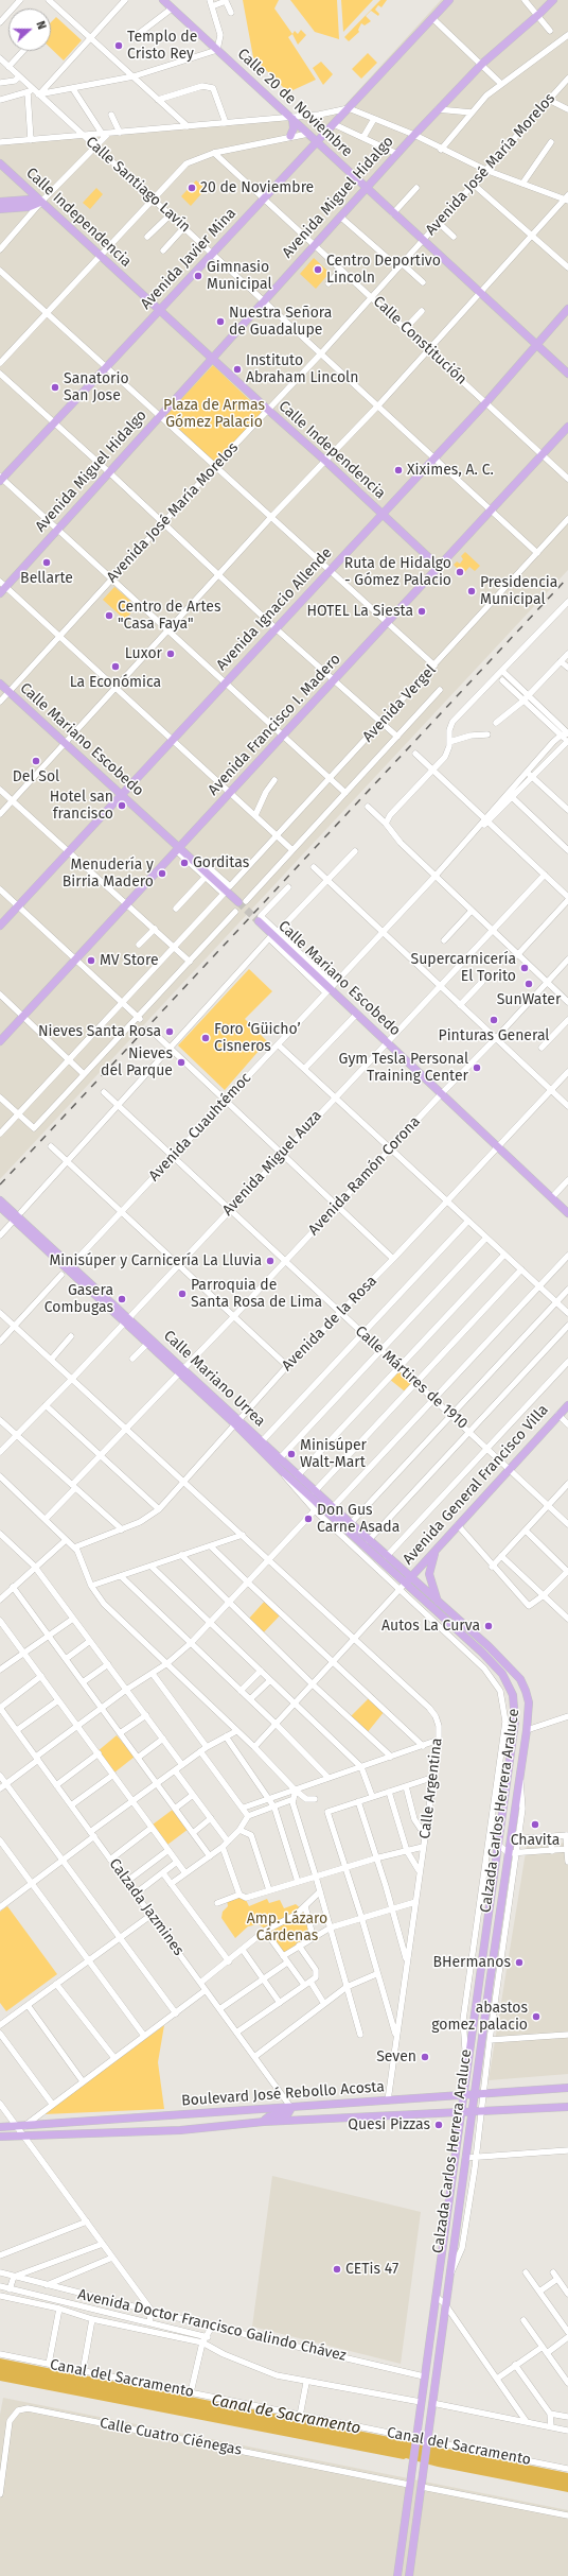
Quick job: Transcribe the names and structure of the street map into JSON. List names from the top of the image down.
{
  "streets": {
    "main road": [
      "Calle 20 de Noviembre",
      "Avenida Miguel Hidalgo",
      "Calle Independencia",
      "Avenida Javier Mina",
      "Avenida Ignacio Allende",
      "Avenida Francisco I. Madero",
      "Calle Mariano Escobedo",
      "Calle Mariano Urrea",
      "Avenida General Francisco Villa",
      "Calzada Carlos Herrera Araluce",
      "Boulevard José Rebollo Acosta"
    ],
    "street": [
      "Avenida José María Morelos",
      "Calle Santiago Lavín",
      "Calle Constitución",
      "Avenida Vergel",
      "Avenida Cuauhtémoc",
      "Avenida Miguel Auza",
      "Avenida Ramón Corona",
      "Avenida de la Rosa",
      "Calle Mártires de 1910",
      "Calle Argentina",
      "Calzada Jazmines",
      "Avenida Doctor Francisco Galindo Chávez",
      "Canal del Sacramento",
      "Calle Cuatro Ciénegas"
    ]
  },
  "crossings": [
    ["Calle 20 de Noviembre", "Avenida José María Morelos"],
    ["Calle 20 de Noviembre", "Avenida Miguel Hidalgo"],
    ["Calle 20 de Noviembre", "Avenida Javier Mina"],
    ["Calle 20 de Noviembre", "Avenida Ignacio Allende"],
    ["Avenida José María Morelos", "Calle Santiago Lavín"],
    ["Avenida José María Morelos", "Calle Independencia"],
    ["Avenida José María Morelos", "Calle Constitución"],
    ["Avenida José María Morelos", "Calle Mariano Escobedo"],
    ["Calle Santiago Lavín", "Avenida Miguel Hidalgo"],
    ["Calle Santiago Lavín", "Avenida Javier Mina"],
    ["Calle Santiago Lavín", "Avenida Ignacio Allende"],
    ["Calle Santiago Lavín", "Avenida Vergel"],
    ["Calle Santiago Lavín", "Avenida Francisco I. Madero"],
    ["Avenida Miguel Hidalgo", "Calle Independencia"],
    ["Avenida Miguel Hidalgo", "Calle Constitución"],
    ["Calle Independencia", "Avenida Javier Mina"],
    ["Calle Independencia", "Avenida Ignacio Allende"],
    ["Calle Independencia", "Avenida Francisco I. Madero"],
    ["Avenida Javier Mina", "Calle Constitución"],
    ["Calle Constitución", "Avenida Ignacio Allende"],
    ["Calle Constitución", "Avenida Francisco I. Madero"],
    ["Avenida Ignacio Allende", "Calle Mariano Escobedo"],
    ["Avenida Francisco I. Madero", "Calle Mariano Escobedo"],
    ["Calle Mariano Escobedo", "Avenida Cuauhtémoc"],
    ["Calle Mariano Escobedo", "Avenida Miguel Auza"],
    ["Calle Mariano Escobedo", "Avenida Ramón Corona"],
    ["Calle Mariano Escobedo", "Avenida de la Rosa"],
    ["Avenida Cuauhtémoc", "Calle Mártires de 1910"],
    ["Avenida Miguel Auza", "Calle Mártires de 1910"],
    ["Avenida Miguel Auza", "Calle Mariano Urrea"],
    ["Avenida Miguel Auza", "Calle Argentina"],
    ["Avenida Ramón Corona", "Calle Mártires de 1910"],
    ["Avenida Ramón Corona", "Calle Mariano Urrea"],
    ["Avenida Ramón Corona", "Calle Argentina"],
    ["Avenida de la Rosa", "Calle Mártires de 1910"],
    ["Avenida de la Rosa", "Calle Mariano Urrea"],
    ["Avenida de la Rosa", "Calle Argentina"],
    ["Calle Mártires de 1910", "Avenida General Francisco Villa"],
    ["Calle Mariano Urrea", "Avenida General Francisco Villa"],
    ["Calle Mariano Urrea", "Calzada Carlos Herrera Araluce"],
    ["Avenida General Francisco Villa", "Calzada Carlos Herrera Araluce"],
    ["Calle Argentina", "Boulevard José Rebollo Acosta"],
    ["Calzada Carlos Herrera Araluce", "Boulevard José Rebollo Acosta"],
    ["Calzada Carlos Herrera Araluce", "Avenida Doctor Francisco Galindo Chávez"],
    ["Calzada Carlos Herrera Araluce", "Canal del Sacramento"],
    ["Calzada Carlos Herrera Araluce", "Calle Cuatro Ciénegas"],
    ["Calzada Jazmines", "Boulevard José Rebollo Acosta"]
  ],
  "water": ["Canal de Sacramento"],
  "parks": ["Plaza de Armas Gómez Palacio", "Amp. Lázaro Cárdenas"],
  "places": [
    "Templo de Cristo Rey",
    "20 de Noviembre",
    "Centro Deportivo Lincoln",
    "Gimnasio Municipal",
    "Nuestra Señora de Guadalupe",
    "Instituto Abraham Lincoln",
    "Sanatorio San Jose",
    "Xiximes, A. C.",
    "Bellarte",
    "Ruta de Hidalgo - Gómez Palacio",
    "Presidencia Municipal",
    "HOTEL La Siesta",
    "Centro de Artes \"Casa Faya\"",
    "Luxor",
    "La Económica",
    "Del Sol",
    "Hotel san francisco",
    "Gorditas",
    "Menudería y Birria Madero",
    "MV Store",
    "Supercarnicería El Torito",
    "SunWater",
    "Pinturas General",
    "Nieves Santa Rosa",
    "Foro ‘Güicho’ Cisneros",
    "Nieves del Parque",
    "Gym Tesla Personal Training Center",
    "Minisúper y Carnicería La Lluvia",
    "Parroquia de Santa Rosa de Lima",
    "Gasera Combugas",
    "Minisúper Walt-Mart",
    "Don Gus Carne Asada",
    "Autos La Curva",
    "Chavita",
    "BHermanos",
    "abastos gomez palacio",
    "Seven",
    "Quesi Pizzas",
    "CETis 47"
  ],
  "north": "right"
}
